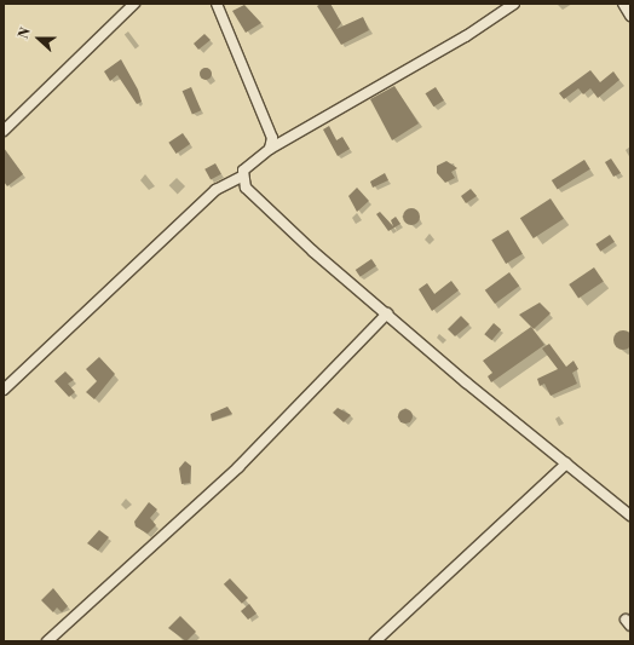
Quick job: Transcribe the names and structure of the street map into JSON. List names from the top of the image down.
{
  "north": "left"
}
